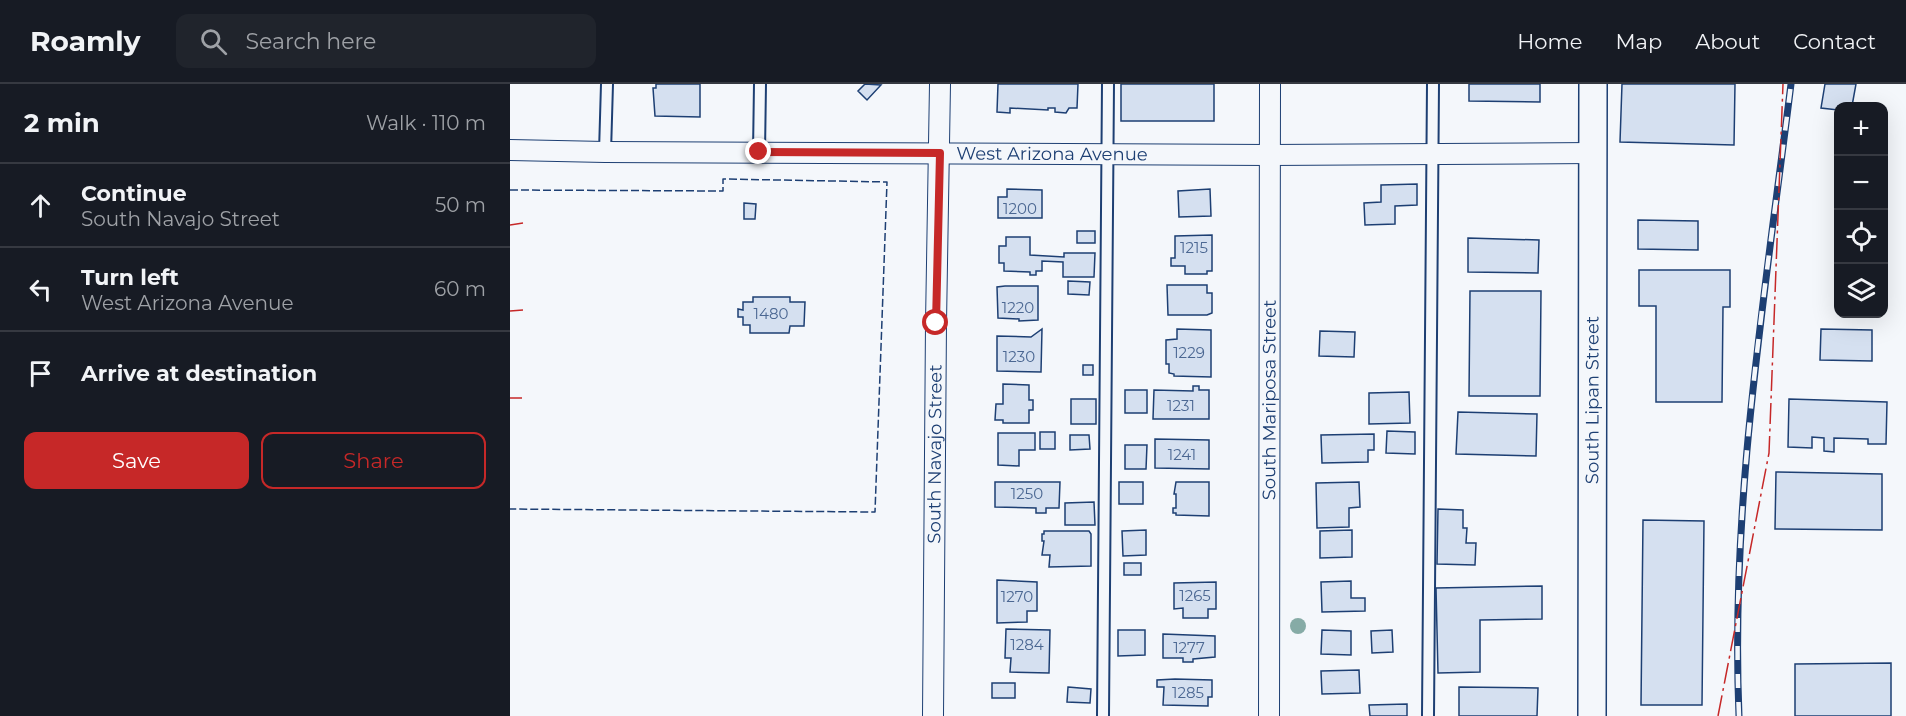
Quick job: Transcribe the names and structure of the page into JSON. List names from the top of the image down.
{
  "streets": {
    "street": [
      "West Arizona Avenue",
      "South Mariposa Street",
      "South Lipan Street",
      "South Navajo Street"
    ]
  },
  "crossings": [
    ["West Arizona Avenue", "South Mariposa Street"],
    ["West Arizona Avenue", "South Lipan Street"],
    ["West Arizona Avenue", "South Navajo Street"]
  ],
  "house_numbers": [
    "1200",
    "1215",
    "1220",
    "1480",
    "1229",
    "1230",
    "1231",
    "1241",
    "1250",
    "1265",
    "1270",
    "1284",
    "1277",
    "1285"
  ],
  "page": {
    "header": "Roamly",
    "search": "Search here",
    "nav": [
      "Home",
      "Map",
      "About",
      "Contact"
    ],
    "heading": ["2 min", "Walk · 110 m"],
    "map_buttons": ["+", "−"],
    "list": [
      ["Continue", "South Navajo Street", "50 m"],
      ["Turn left", "West Arizona Avenue", "60 m"],
      "Arrive at destination"
    ],
    "buttons": ["Save", "Share"]
  }
}
